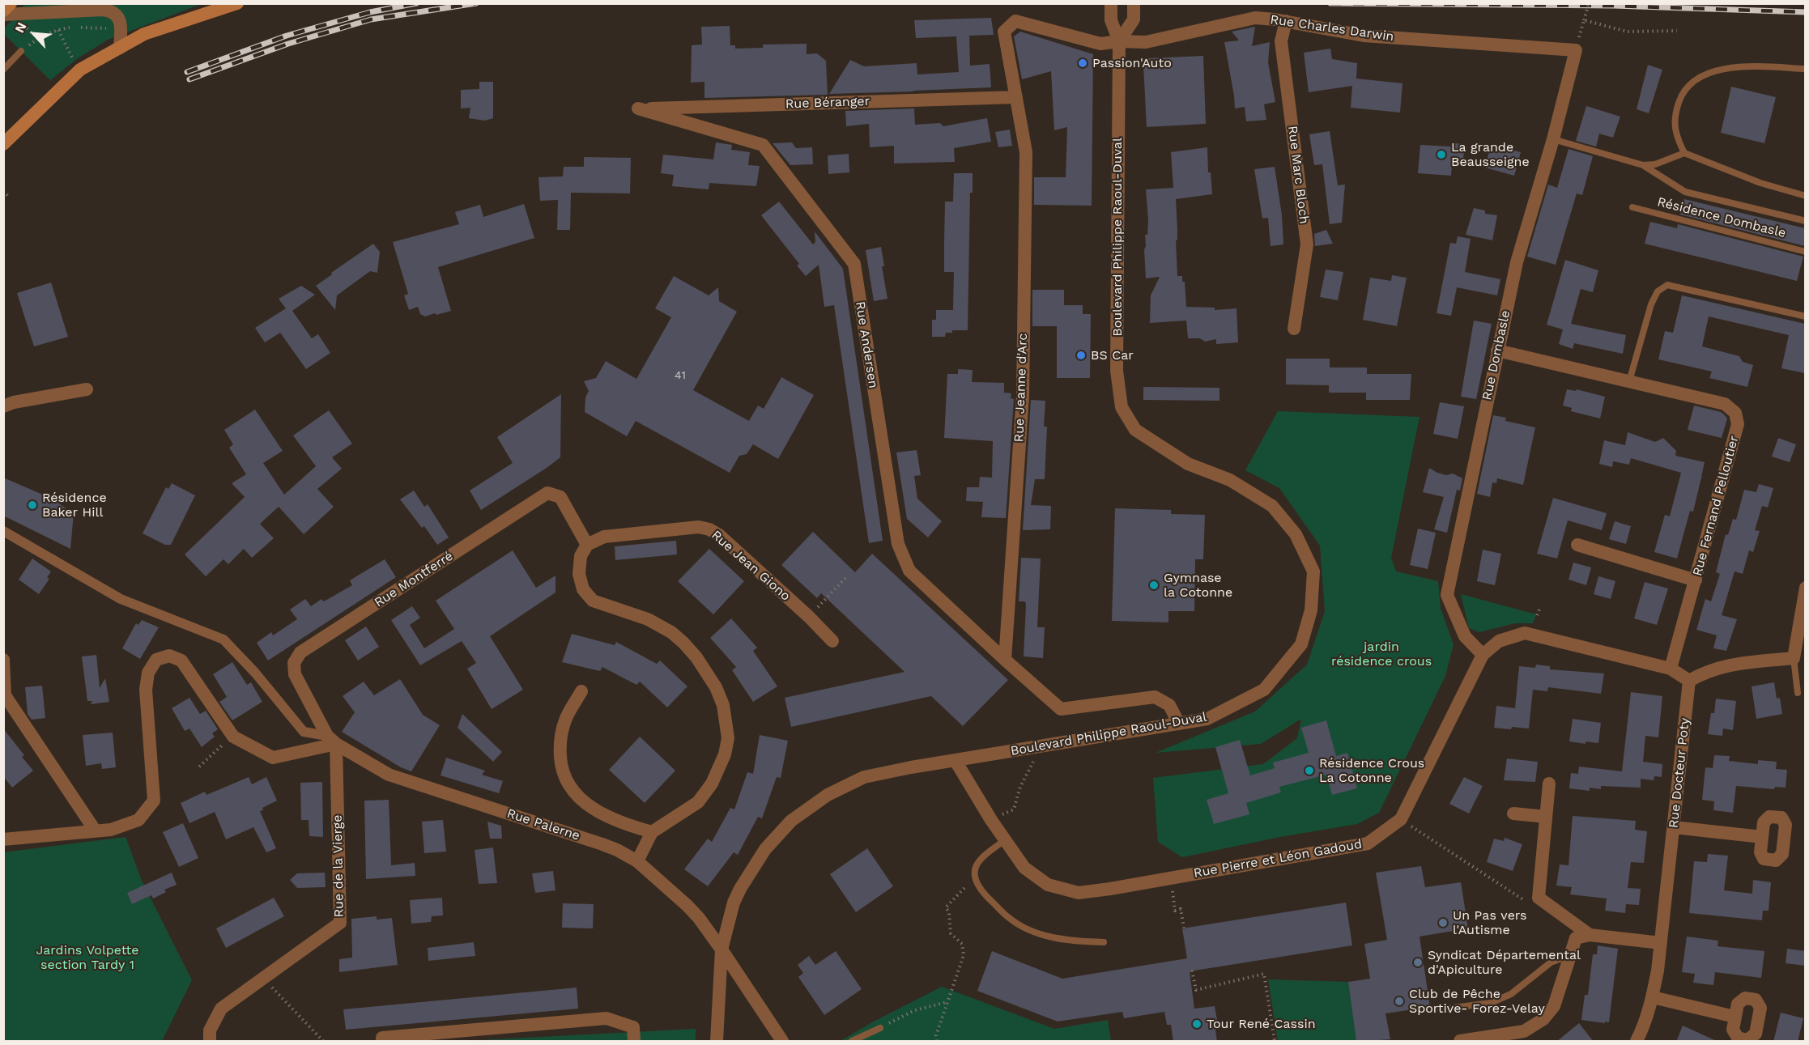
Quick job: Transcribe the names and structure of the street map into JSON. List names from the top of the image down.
{
  "streets": {
    "street": [
      "Rue Charles Darwin",
      "Rue Béranger",
      "Rue Marc Bloch",
      "Boulevard Philippe Raoul-Duval",
      "Rue Andersen",
      "Rue Dombasle",
      "Rue Jeanne d'Arc",
      "Rue Fernand Pelloutier",
      "Rue Jean Giono",
      "Rue Montferré",
      "Rue Docteur Poty",
      "Rue Palerne",
      "Rue Pierre et Léon Gadoud",
      "Rue de la Vierge"
    ],
    "lane": ["Résidence Dombasle"]
  },
  "crossings": [
    ["Rue Charles Darwin", "Rue Marc Bloch"],
    ["Rue Charles Darwin", "Boulevard Philippe Raoul-Duval"],
    ["Rue Charles Darwin", "Rue Dombasle"],
    ["Rue Charles Darwin", "Rue Jeanne d'Arc"],
    ["Rue Béranger", "Rue Andersen"],
    ["Rue Béranger", "Rue Jeanne d'Arc"],
    ["Boulevard Philippe Raoul-Duval", "Rue Jeanne d'Arc"],
    ["Boulevard Philippe Raoul-Duval", "Rue Palerne"],
    ["Boulevard Philippe Raoul-Duval", "Rue Pierre et Léon Gadoud"],
    ["Rue Andersen", "Rue Jeanne d'Arc"],
    ["Rue Dombasle", "Rue Fernand Pelloutier"],
    ["Rue Dombasle", "Rue Pierre et Léon Gadoud"],
    ["Rue Fernand Pelloutier", "Rue Pierre et Léon Gadoud"],
    ["Rue Jean Giono", "Rue Montferré"],
    ["Rue Montferré", "Rue Palerne"],
    ["Rue Montferré", "Rue de la Vierge"],
    ["Rue Docteur Poty", "Rue Pierre et Léon Gadoud"],
    ["Rue Palerne", "Rue de la Vierge"]
  ],
  "parks": ["jardin résidence crous", "Jardins Volpette section Tardy 1"],
  "places": [
    "Passion'Auto",
    "La grande Beausseigne",
    "BS Car",
    "Résidence Baker Hill",
    "Gymnase la Cotonne",
    "Résidence Crous La Cotonne",
    "Un Pas vers l'Autisme",
    "Syndicat Départemental d'Apiculture",
    "Club de Pêche Sportive- Forez-Velay",
    "Tour René Cassin"
  ],
  "house_numbers": ["41"],
  "north": "top left"
}
